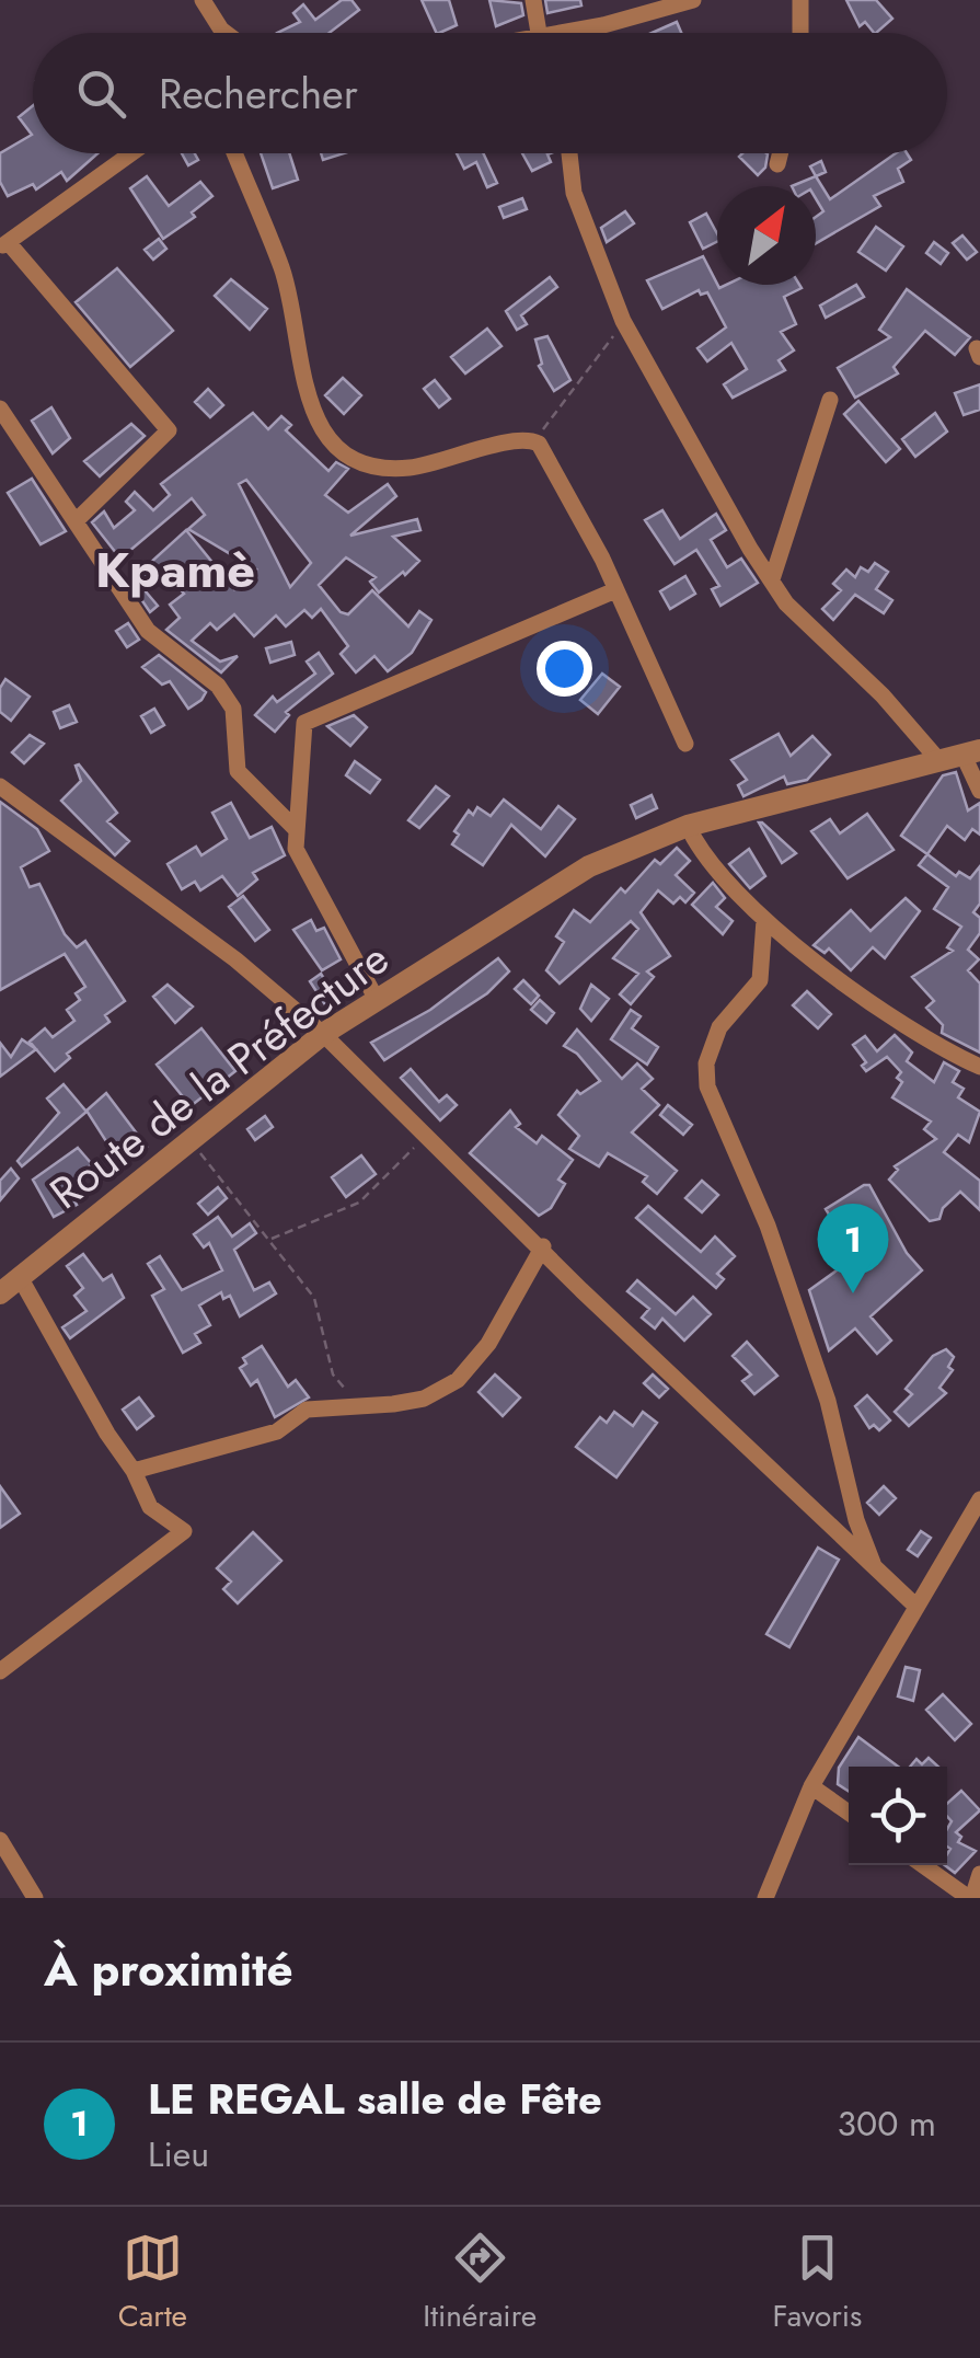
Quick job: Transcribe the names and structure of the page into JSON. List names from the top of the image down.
{
  "streets": {
    "street": ["Route de la Préfecture"]
  },
  "districts": ["Kpamè"],
  "north": "top right",
  "page": {
    "search": "Rechercher",
    "pins": "1",
    "heading": "À proximité",
    "list": [
      {
        "mark": "1",
        "name": "LE REGAL salle de Fête",
        "note": "Lieu",
        "value": "300 m"
      }
    ],
    "nav": ["Carte", "Itinéraire", "Favoris"]
  }
}
